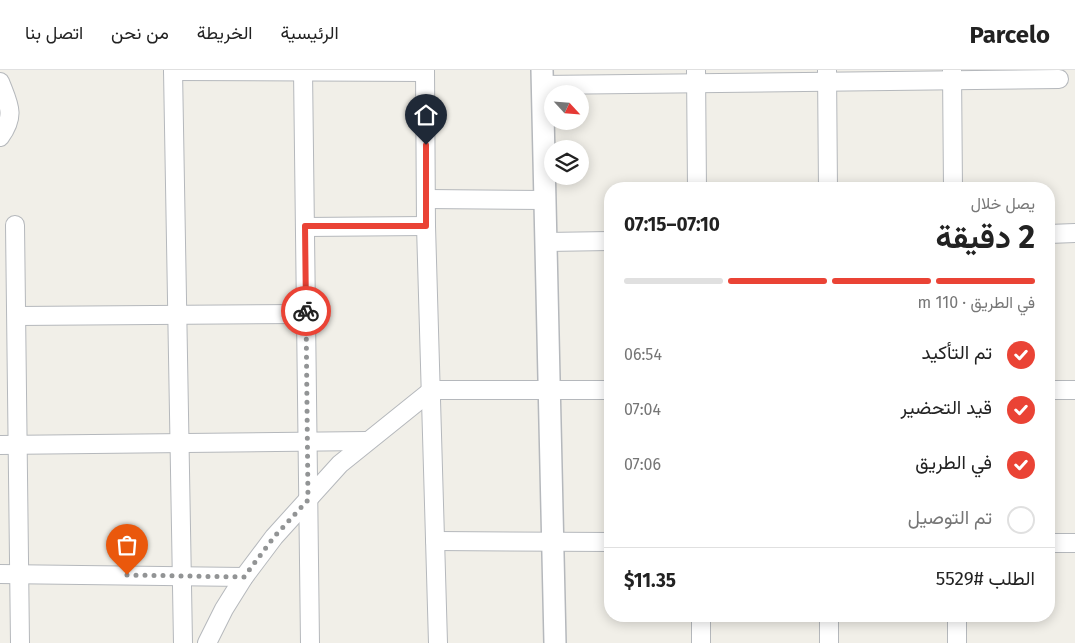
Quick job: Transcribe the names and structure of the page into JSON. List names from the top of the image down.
{
  "north": "bottom right",
  "page": {
    "header": "Parcelo",
    "nav": [
      "الرئيسية",
      "الخريطة",
      "من نحن",
      "اتصل بنا"
    ],
    "heading": ["2 دقيقة", "يصل خلال", "07:10–07:15"],
    "panel": ["الطلب #5529", "$11.35"],
    "bar": "في الطريق · 110 m",
    "list": [
      ["تم التأكيد", "06:54"],
      ["قيد التحضير", "07:04"],
      ["في الطريق", "07:06"],
      "تم التوصيل"
    ]
  }
}
